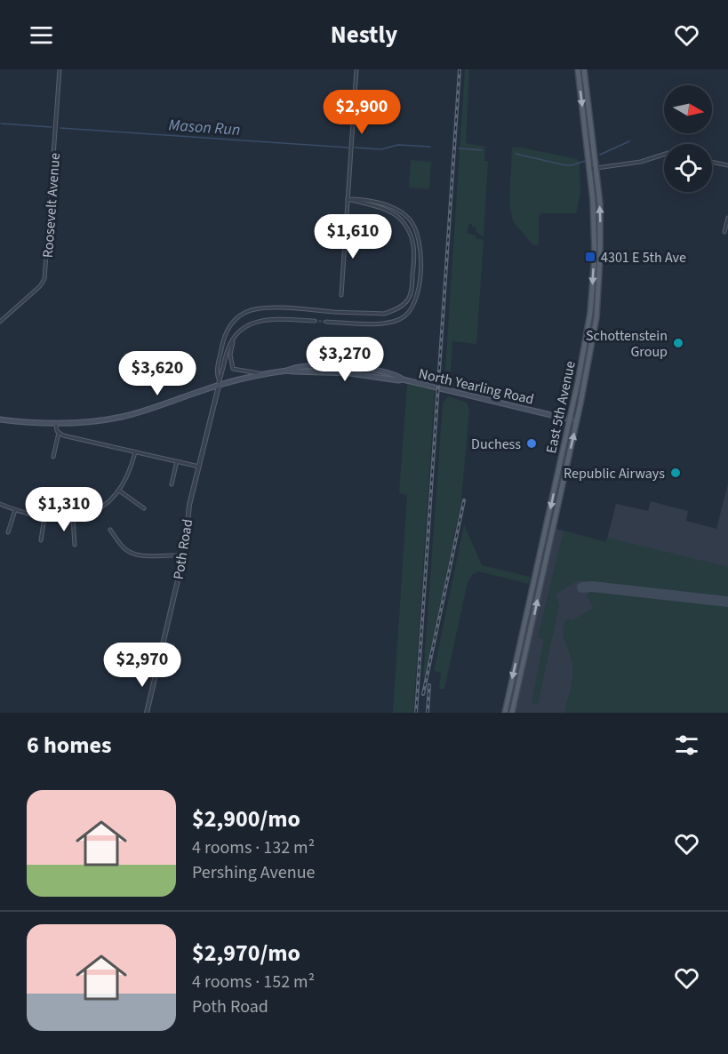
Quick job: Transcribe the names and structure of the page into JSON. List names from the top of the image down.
{
  "streets": {
    "main road": ["North Yearling Road", "East 5th Avenue"],
    "street": ["Roosevelt Avenue", "Poth Road"]
  },
  "crossings": [
    ["North Yearling Road", "East 5th Avenue"],
    ["North Yearling Road", "Poth Road"]
  ],
  "water": ["Mason Run"],
  "places": {
    "transit": ["4301 E 5th Ave"],
    "other": ["Schottenstein Group", "Duchess", "Republic Airways"]
  },
  "north": "right",
  "page": {
    "header": "Nestly",
    "price": [
      "$2,900",
      "$1,610",
      "$3,270",
      "$3,620",
      "$1,310",
      "$2,970"
    ],
    "heading": "6 homes",
    "list": [
      {
        "name": "$2,900/mo",
        "note": "4 rooms · 132 m² · Pershing Avenue"
      },
      {
        "name": "$2,970/mo",
        "note": "4 rooms · 152 m² · Poth Road"
      }
    ]
  }
}
